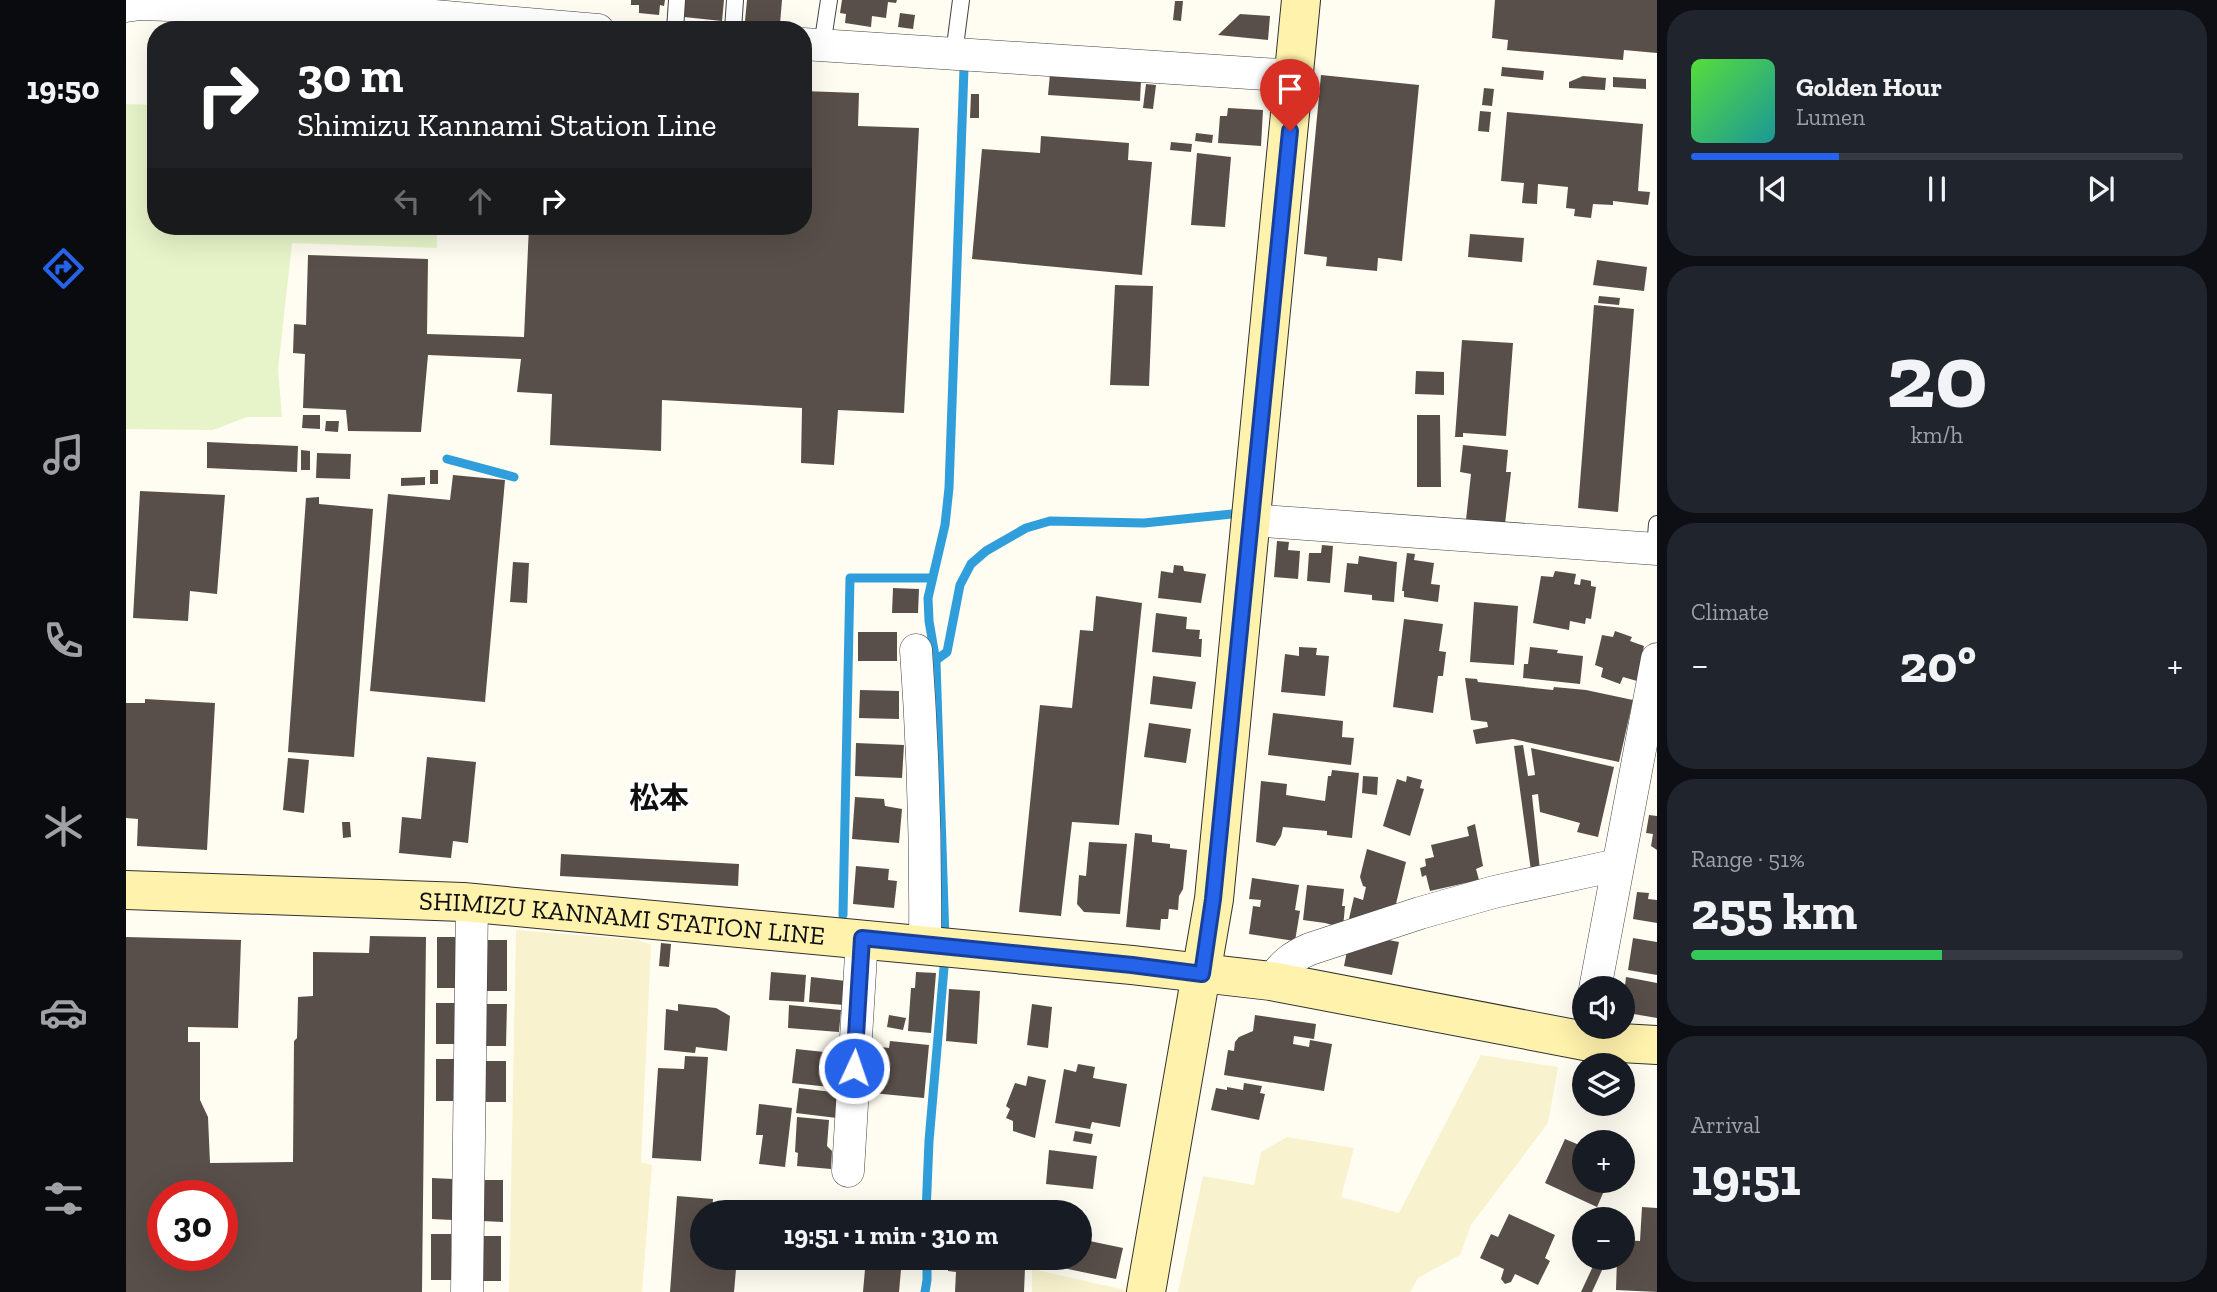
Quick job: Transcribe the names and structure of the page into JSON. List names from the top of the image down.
{
  "streets": {
    "main road": ["SHIMIZU KANNAMI STATION LINE"]
  },
  "districts": ["松本"],
  "page": {
    "tabs": "19:50",
    "turn": ["30 m", "Shimizu Kannami Station Line"],
    "song": ["Golden Hour", "Lumen"],
    "tile": [
      ["20", "km/h"],
      "Climate",
      ["Range · 51%", "255 km"],
      ["Arrival", "19:51"]
    ],
    "heat": ["−", "20°", "+"],
    "map_buttons": ["+", "−"],
    "limit": "30",
    "trip": "19:51 · 1 min · 310 m"
  }
}
